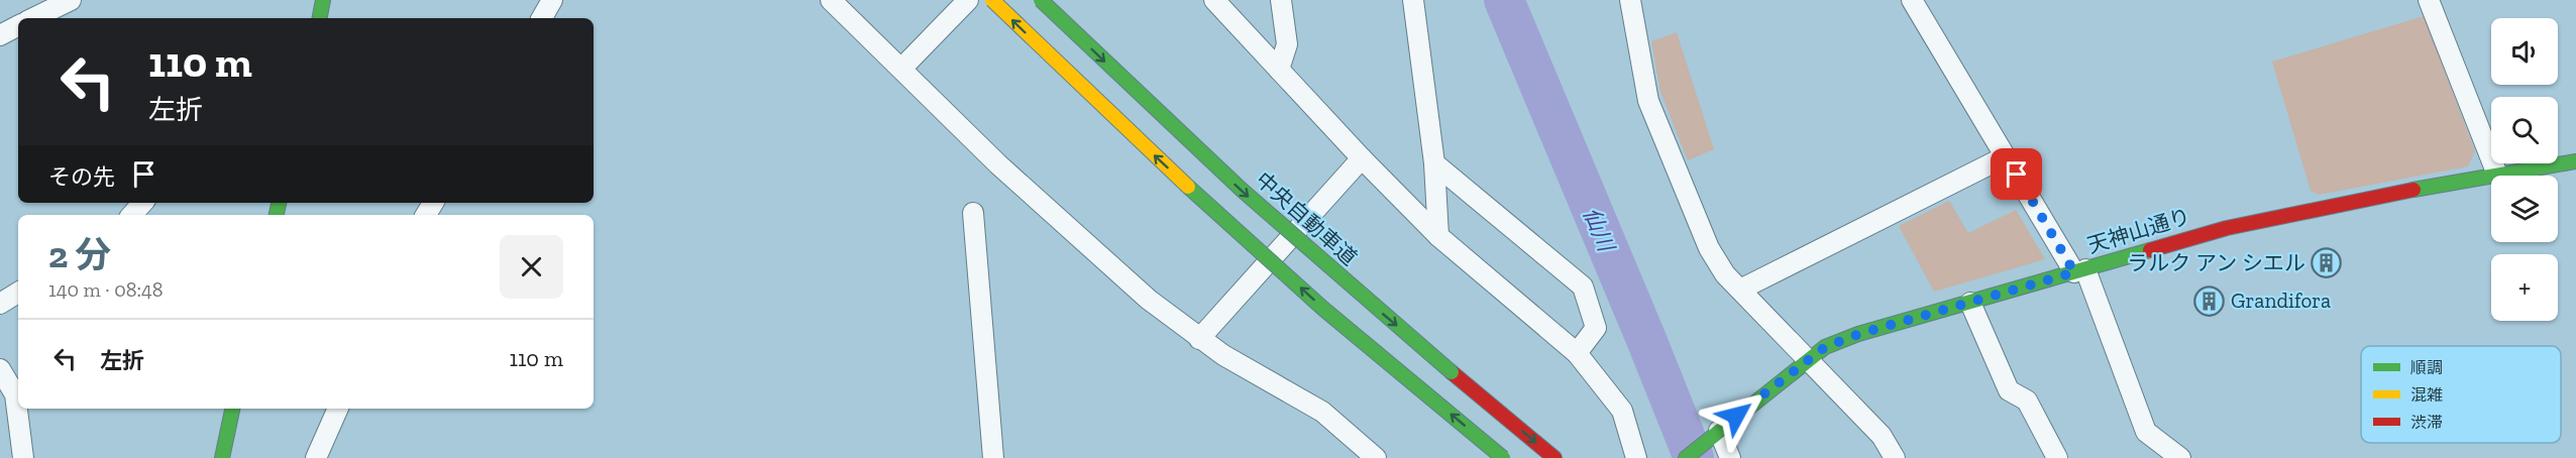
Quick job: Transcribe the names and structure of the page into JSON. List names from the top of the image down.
{
  "streets": {
    "main road": ["中央自動車道", "天神山通り"]
  },
  "water": ["仙川"],
  "places": {
    "building": ["ラルク アン シエル", "Grandifora"]
  },
  "legend": ["順調", "混雑", "渋滞"],
  "page": {
    "map_buttons": "+",
    "turn": ["110 m", "左折"],
    "then": "その先",
    "heading": ["2 分", "140 m · 08:48"],
    "list": [
      {
        "name": "左折",
        "value": "110 m"
      }
    ]
  }
}
